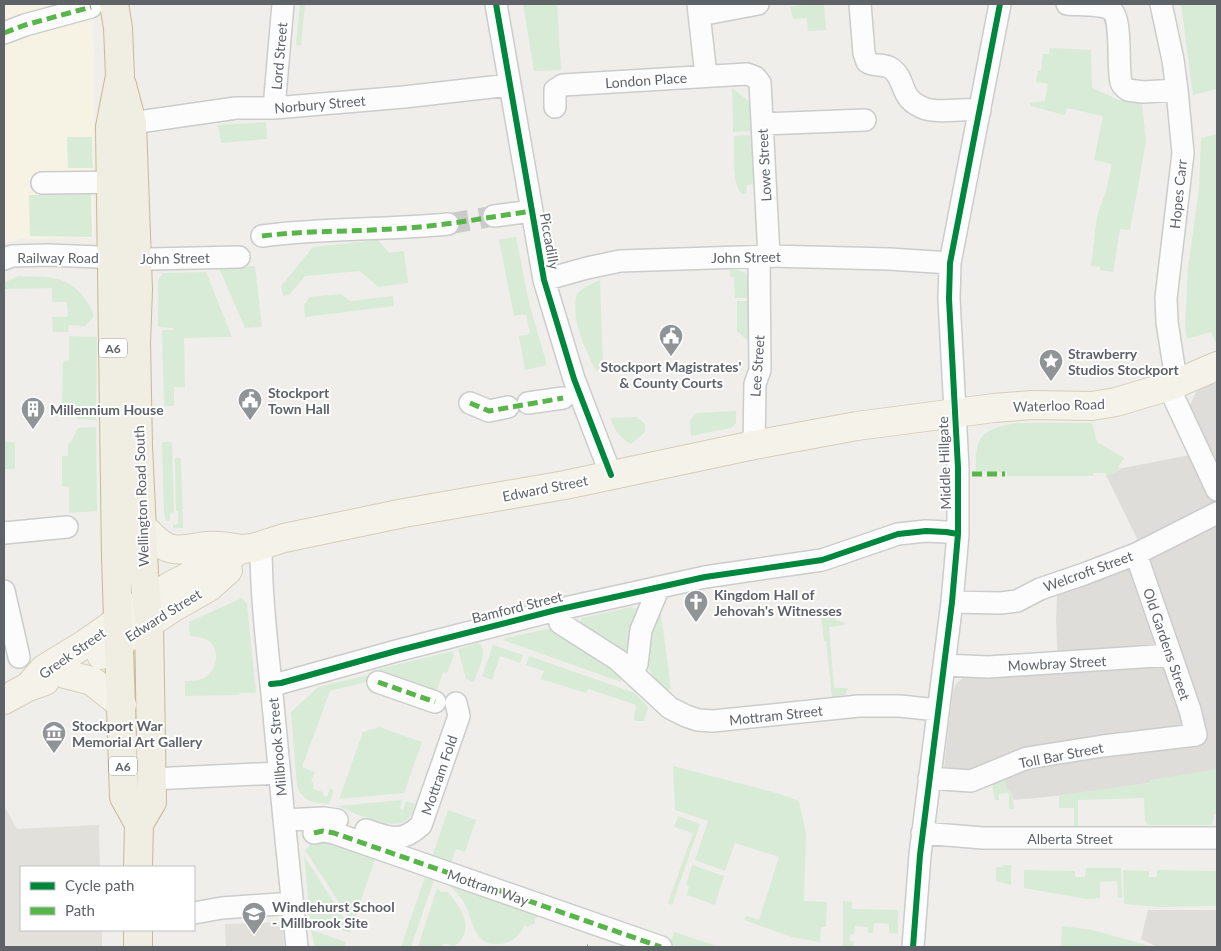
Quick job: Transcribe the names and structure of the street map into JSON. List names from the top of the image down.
{
  "streets": {
    "highway": ["A6", "Wellington Road South"],
    "main road": ["Waterloo Road", "Edward Street", "Greek Street"],
    "street": [
      "Lord Street",
      "London Place",
      "Norbury Street",
      "Lowe Street",
      "Hopes Carr",
      "Piccadilly",
      "Railway Road",
      "John Street",
      "Lee Street",
      "Middle Hillgate",
      "Welcroft Street",
      "Bamford Street",
      "Old Gardens Street",
      "Mowbray Street",
      "Mottram Street",
      "Millbrook Street",
      "Toll Bar Street",
      "Mottram Fold",
      "Alberta Street",
      "Mottram Way"
    ]
  },
  "crossings": [
    ["Lord Street", "Norbury Street"],
    ["London Place", "Lowe Street"],
    ["Norbury Street", "Piccadilly"],
    ["Norbury Street", "Wellington Road South"],
    ["Lowe Street", "John Street"],
    ["Lowe Street", "Lee Street"],
    ["Hopes Carr", "Waterloo Road"],
    ["Piccadilly", "John Street"],
    ["Piccadilly", "Edward Street"],
    ["Railway Road", "John Street"],
    ["Railway Road", "Wellington Road South"],
    ["John Street", "Lee Street"],
    ["John Street", "Middle Hillgate"],
    ["John Street", "Wellington Road South"],
    ["Lee Street", "Edward Street"],
    ["Waterloo Road", "Middle Hillgate"],
    ["Waterloo Road", "Edward Street"],
    ["Middle Hillgate", "Edward Street"],
    ["Middle Hillgate", "Welcroft Street"],
    ["Middle Hillgate", "Bamford Street"],
    ["Middle Hillgate", "Mowbray Street"],
    ["Middle Hillgate", "Mottram Street"],
    ["Middle Hillgate", "Toll Bar Street"],
    ["Middle Hillgate", "Alberta Street"],
    ["Edward Street", "Wellington Road South"],
    ["Edward Street", "Greek Street"],
    ["Edward Street", "Millbrook Street"],
    ["Wellington Road South", "Greek Street"],
    ["Welcroft Street", "Old Gardens Street"],
    ["Bamford Street", "Mottram Street"],
    ["Bamford Street", "Millbrook Street"],
    ["Old Gardens Street", "Mowbray Street"],
    ["Old Gardens Street", "Toll Bar Street"],
    ["Millbrook Street", "Mottram Fold"]
  ],
  "places": {
    "public building": ["Stockport Magistrates' & County Courts", "Stockport Town Hall"],
    "place": ["Strawberry Studios Stockport"],
    "building": ["Millennium House"],
    "church": ["Kingdom Hall of Jehovah's Witnesses"],
    "museum": ["Stockport War Memorial Art Gallery"],
    "school or university": ["Windlehurst School - Millbrook Site"]
  },
  "legend": ["Cycle path", "Path"]
}
